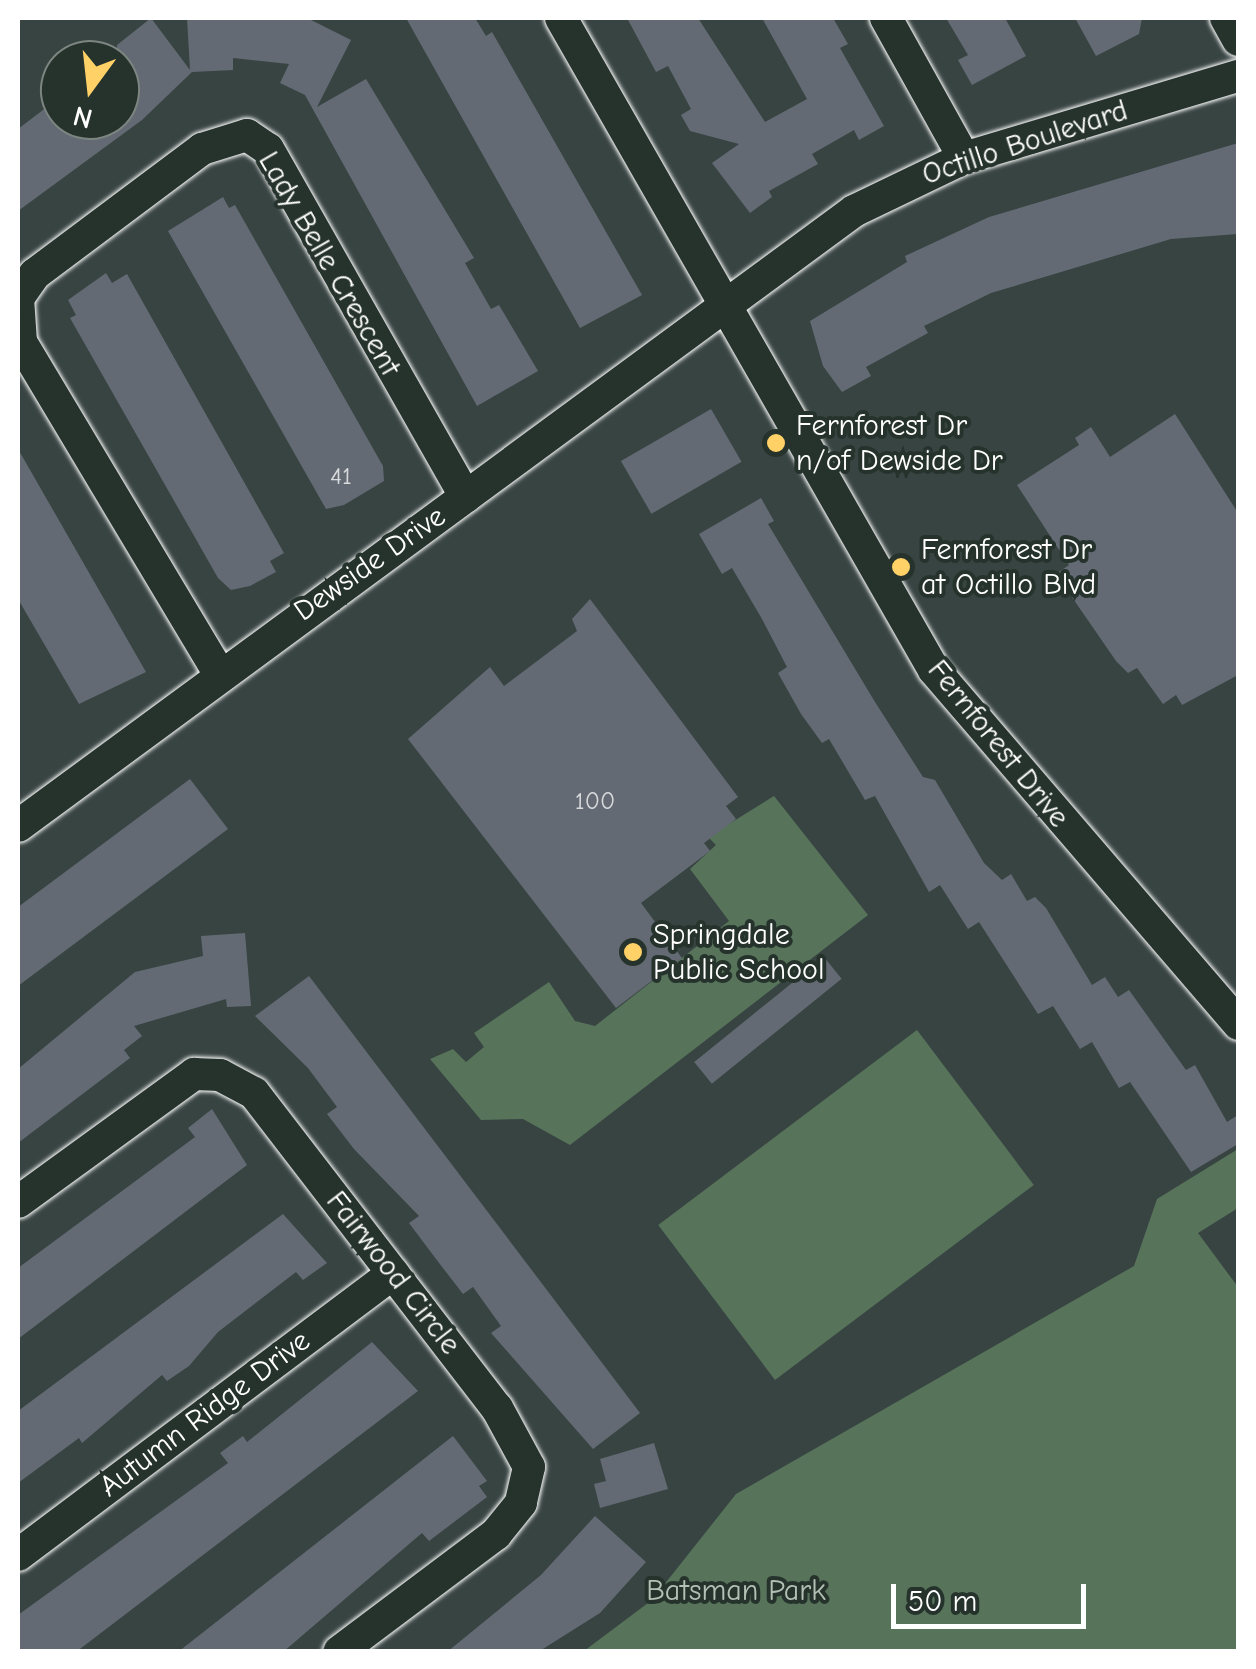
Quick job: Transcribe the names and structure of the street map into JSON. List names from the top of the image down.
{
  "streets": {
    "street": [
      "Octillo Boulevard",
      "Lady Belle Crescent",
      "Dewside Drive",
      "Fernforest Drive",
      "Fairwood Circle",
      "Autumn Ridge Drive"
    ]
  },
  "crossings": [
    ["Octillo Boulevard", "Dewside Drive"],
    ["Octillo Boulevard", "Fernforest Drive"],
    ["Lady Belle Crescent", "Dewside Drive"],
    ["Dewside Drive", "Fernforest Drive"],
    ["Fairwood Circle", "Autumn Ridge Drive"]
  ],
  "parks": ["Batsman Park"],
  "places": ["Fernforest Dr n/of Dewside Dr", "Fernforest Dr at Octillo Blvd", "Springdale Public School"],
  "house_numbers": ["41", "100"],
  "scale_bar": "50 m",
  "north": "bottom"
}
